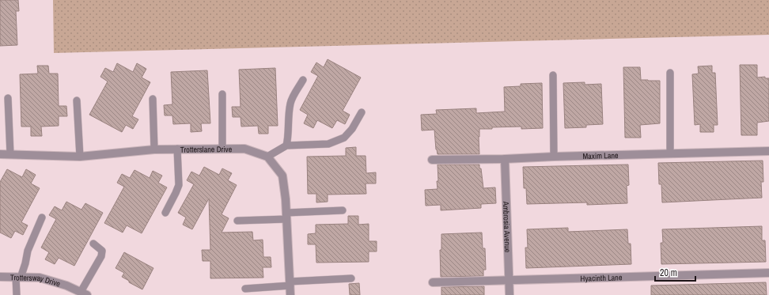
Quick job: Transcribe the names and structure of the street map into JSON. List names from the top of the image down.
{
  "streets": {
    "street": [
      "Trotterslane Drive",
      "Maxim Lane",
      "Ambrosia Avenue",
      "Hyacinth Lane",
      "Trottersway Drive"
    ]
  },
  "crossings": [
    ["Maxim Lane", "Ambrosia Avenue"],
    ["Ambrosia Avenue", "Hyacinth Lane"]
  ],
  "scale_bar": "20 m"
}
